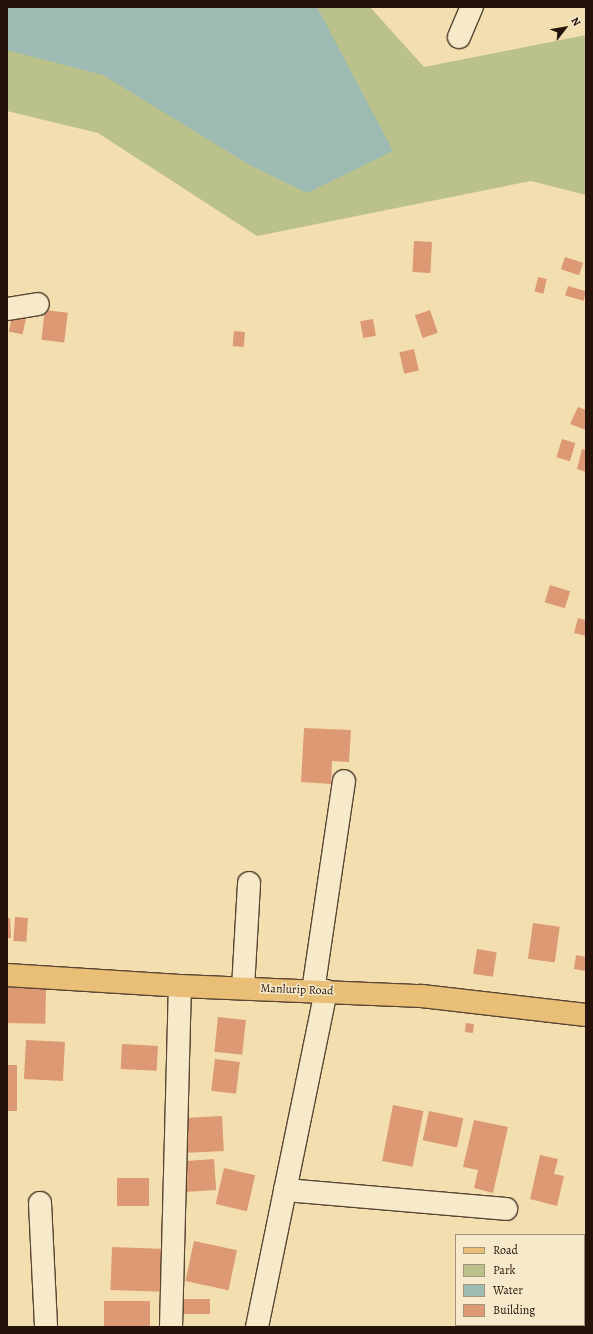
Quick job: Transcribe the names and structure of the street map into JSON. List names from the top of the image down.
{
  "streets": {
    "main road": ["Manlurip Road"]
  },
  "legend": [
    "Road",
    "Park",
    "Water",
    "Building"
  ],
  "north": "top right"
}
